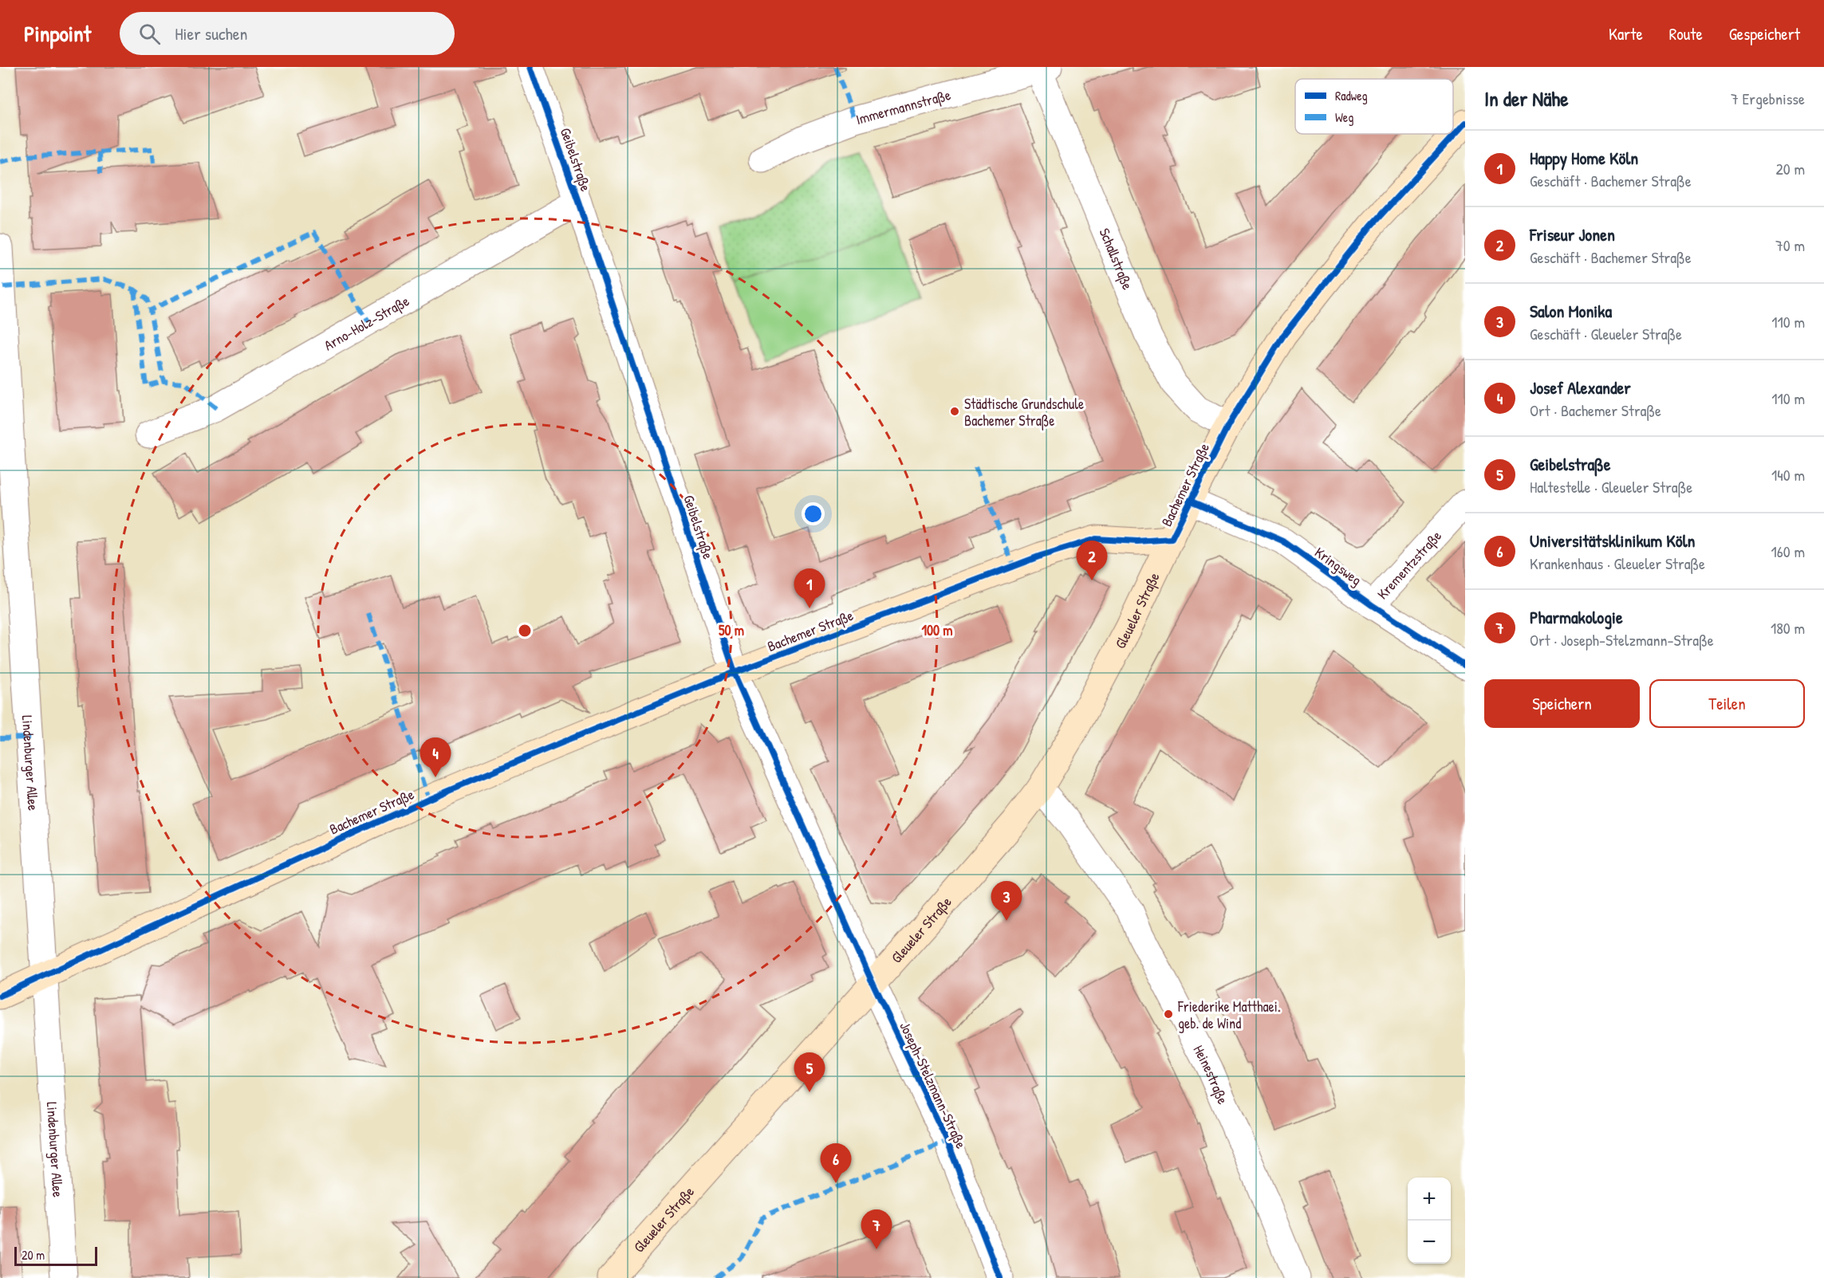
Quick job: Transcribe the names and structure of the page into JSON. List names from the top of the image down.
{
  "streets": {
    "main road": ["Bachemer Straße", "Gleueler Straße"],
    "street": [
      "Immermannstraße",
      "Geibelstraße",
      "Schallstraße",
      "Arno-Holz-Straße",
      "Krementzstraße",
      "Kringsweg",
      "Lindenburger Allee",
      "Heinestraße",
      "Joseph-Stelzmann-Straße"
    ]
  },
  "crossings": [
    ["Immermannstraße", "Schallstraße"],
    ["Geibelstraße", "Arno-Holz-Straße"],
    ["Geibelstraße", "Bachemer Straße"],
    ["Geibelstraße", "Gleueler Straße"],
    ["Geibelstraße", "Joseph-Stelzmann-Straße"],
    ["Schallstraße", "Bachemer Straße"],
    ["Bachemer Straße", "Kringsweg"],
    ["Bachemer Straße", "Gleueler Straße"],
    ["Bachemer Straße", "Lindenburger Allee"],
    ["Krementzstraße", "Kringsweg"],
    ["Gleueler Straße", "Heinestraße"],
    ["Gleueler Straße", "Joseph-Stelzmann-Straße"]
  ],
  "places": ["Städtische Grundschule Bachemer Straße", "Friederike Matthaei. geb. de Wind"],
  "legend": ["Radweg", "Weg"],
  "scale_bar": "20 m",
  "page": {
    "header": "Pinpoint",
    "search": "Hier suchen",
    "nav": ["Karte", "Route", "Gespeichert"],
    "heading": ["In der Nähe", "7 Ergebnisse"],
    "list": [
      {
        "mark": "1",
        "name": "Happy Home Köln",
        "note": "Geschäft · Bachemer Straße",
        "value": "20 m"
      },
      {
        "mark": "2",
        "name": "Friseur Jonen",
        "note": "Geschäft · Bachemer Straße",
        "value": "70 m"
      },
      {
        "mark": "3",
        "name": "Salon Monika",
        "note": "Geschäft · Gleueler Straße",
        "value": "110 m"
      },
      {
        "mark": "4",
        "name": "Josef Alexander",
        "note": "Ort · Bachemer Straße",
        "value": "110 m"
      },
      {
        "mark": "5",
        "name": "Geibelstraße",
        "note": "Haltestelle · Gleueler Straße",
        "value": "140 m"
      },
      {
        "mark": "6",
        "name": "Universitätsklinikum Köln",
        "note": "Krankenhaus · Gleueler Straße",
        "value": "160 m"
      },
      {
        "mark": "7",
        "name": "Pharmakologie",
        "note": "Ort · Joseph-Stelzmann-Straße",
        "value": "180 m"
      }
    ],
    "pins": [
      "2",
      "1",
      "4",
      "3",
      "5",
      "6",
      "7"
    ],
    "buttons": ["Speichern", "Teilen"],
    "map_buttons": ["+", "−"],
    "scale": "20 m"
  },
  "rings": ["50 m", "100 m"]
}
